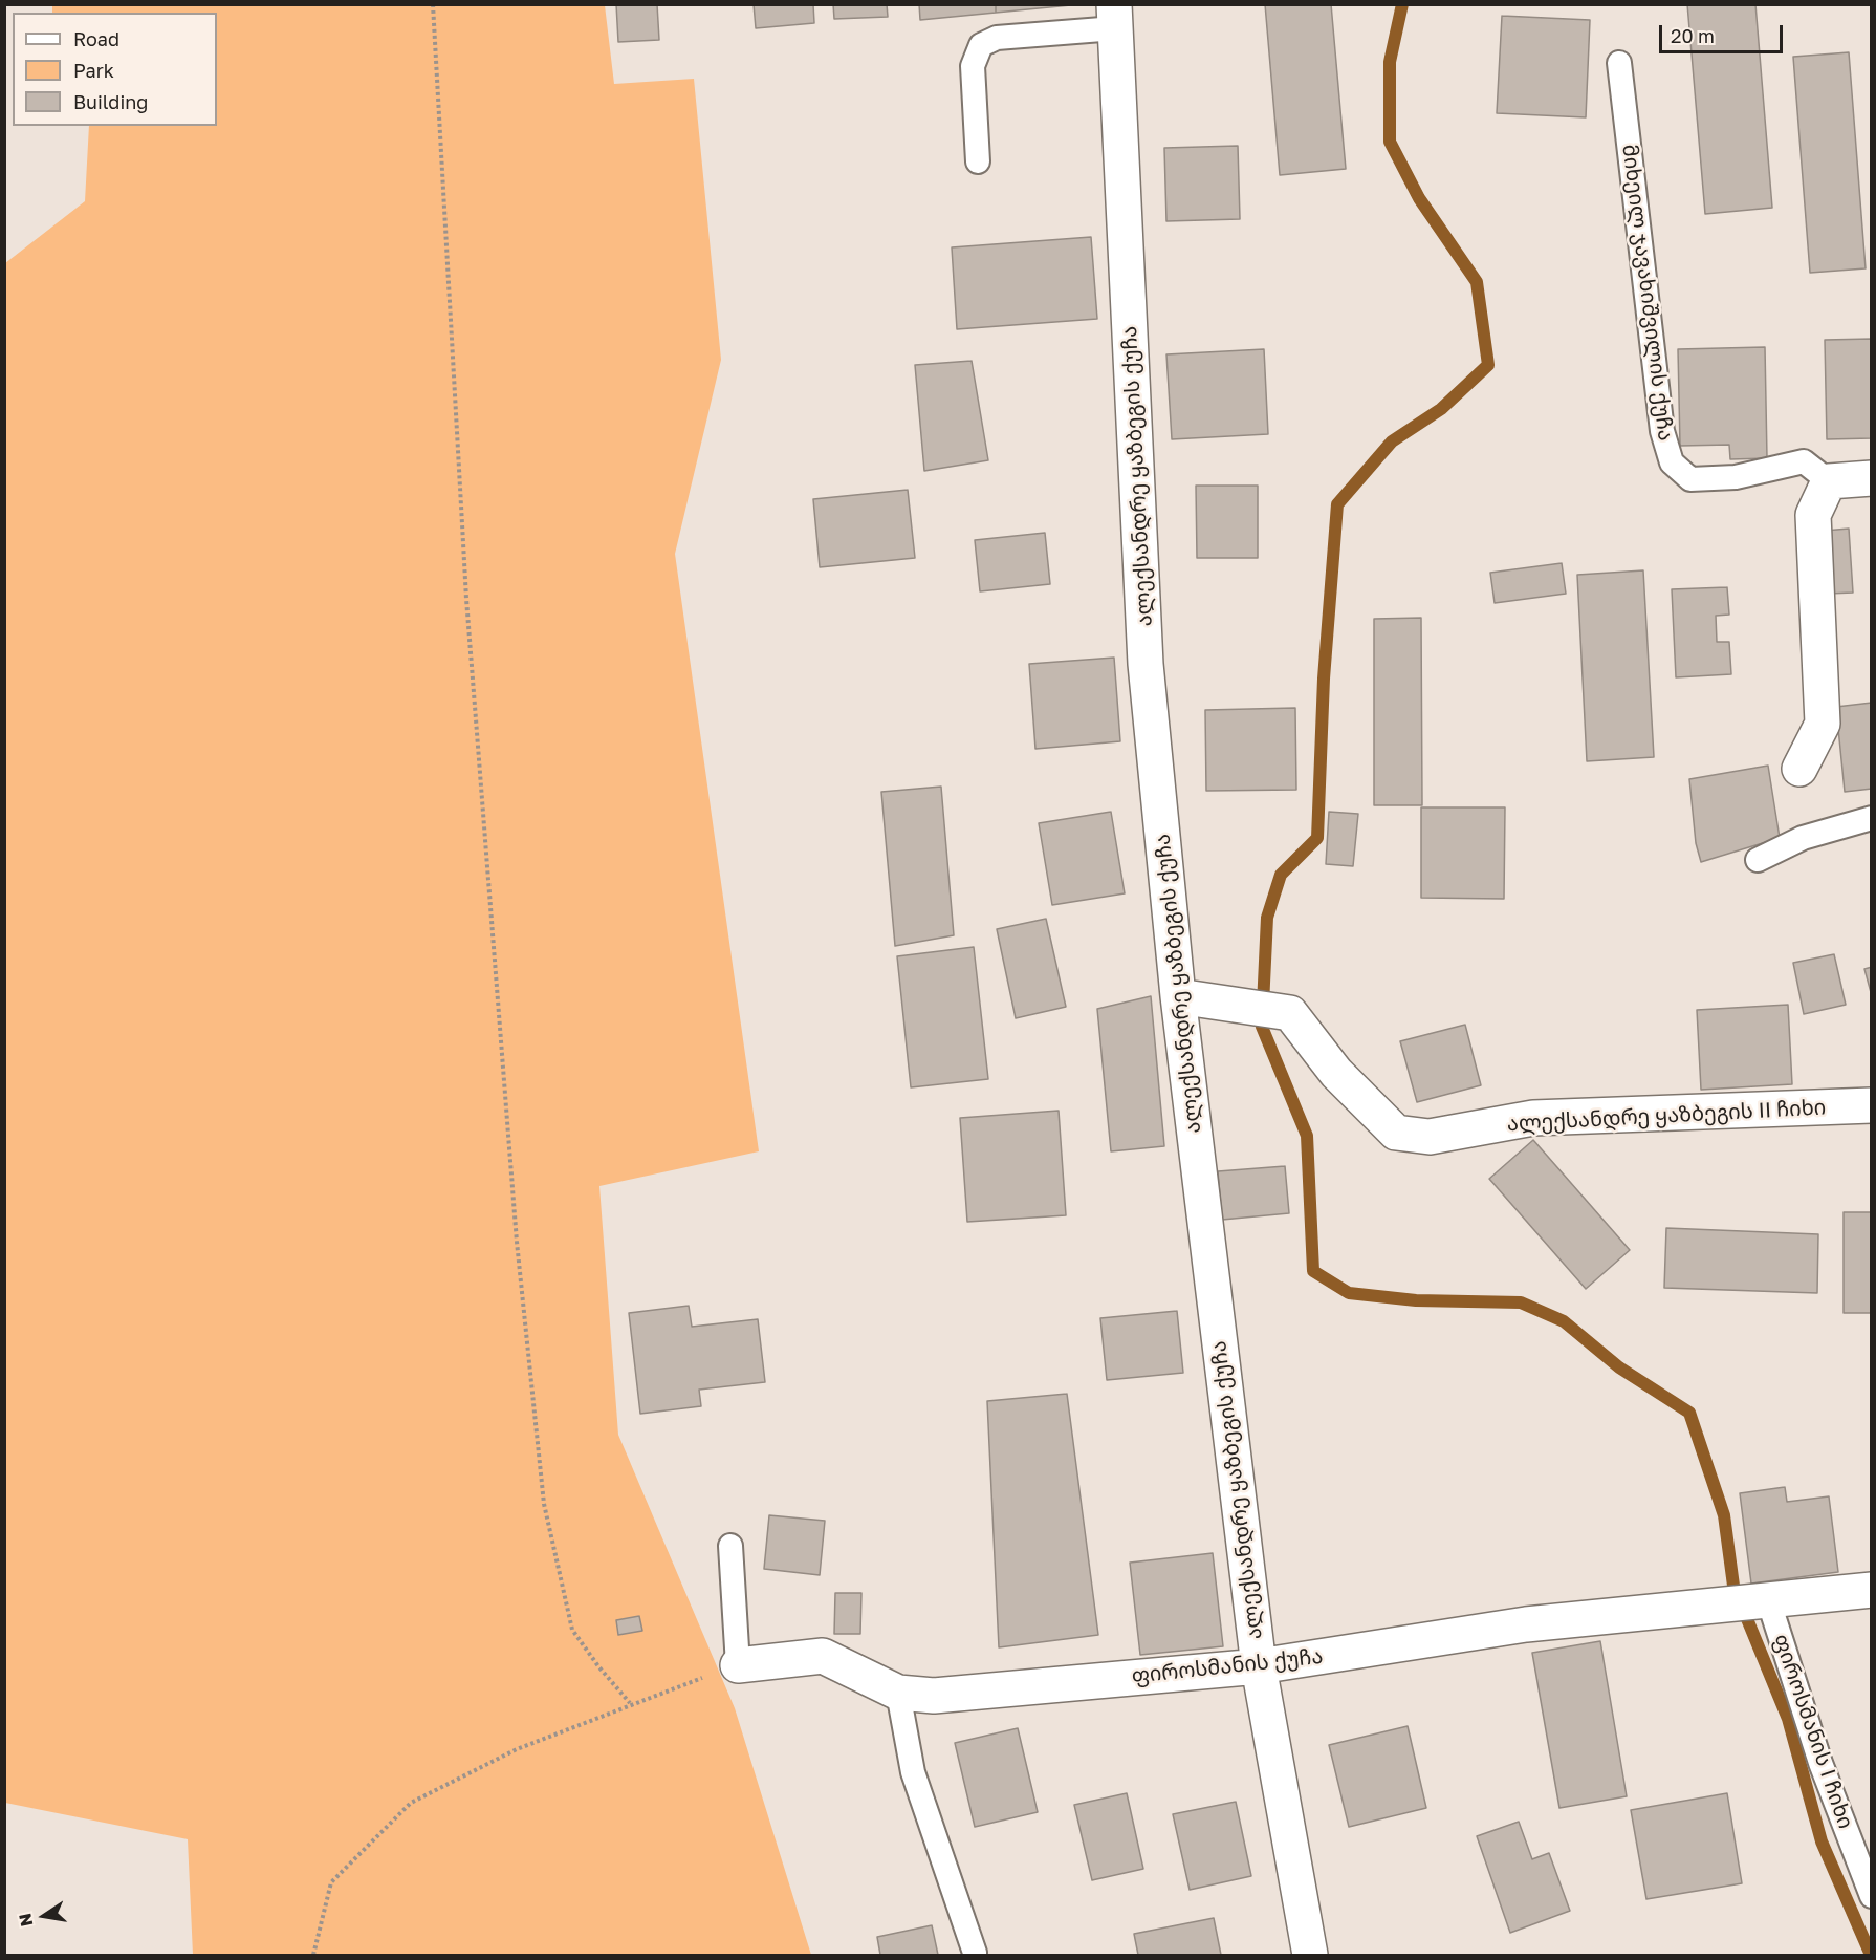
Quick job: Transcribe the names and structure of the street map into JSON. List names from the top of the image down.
{
  "streets": {
    "street": ["ალექსანდრე ყაზბეგის ქუჩა", "ალექსანდრე ყაზბეგის II ჩიხი", "ფიროსმანის ქუჩა"],
    "lane": ["მიხეილ ჯავახიშვილის ქუჩა", "ფიროსმანის I ჩიხი"]
  },
  "crossings": [
    ["ალექსანდრე ყაზბეგის ქუჩა", "ალექსანდრე ყაზბეგის II ჩიხი"],
    ["ალექსანდრე ყაზბეგის ქუჩა", "ფიროსმანის ქუჩა"],
    ["ფიროსმანის ქუჩა", "ფიროსმანის I ჩიხი"]
  ],
  "legend": ["Road", "Park", "Building"],
  "scale_bar": "20 m",
  "north": "left"
}
